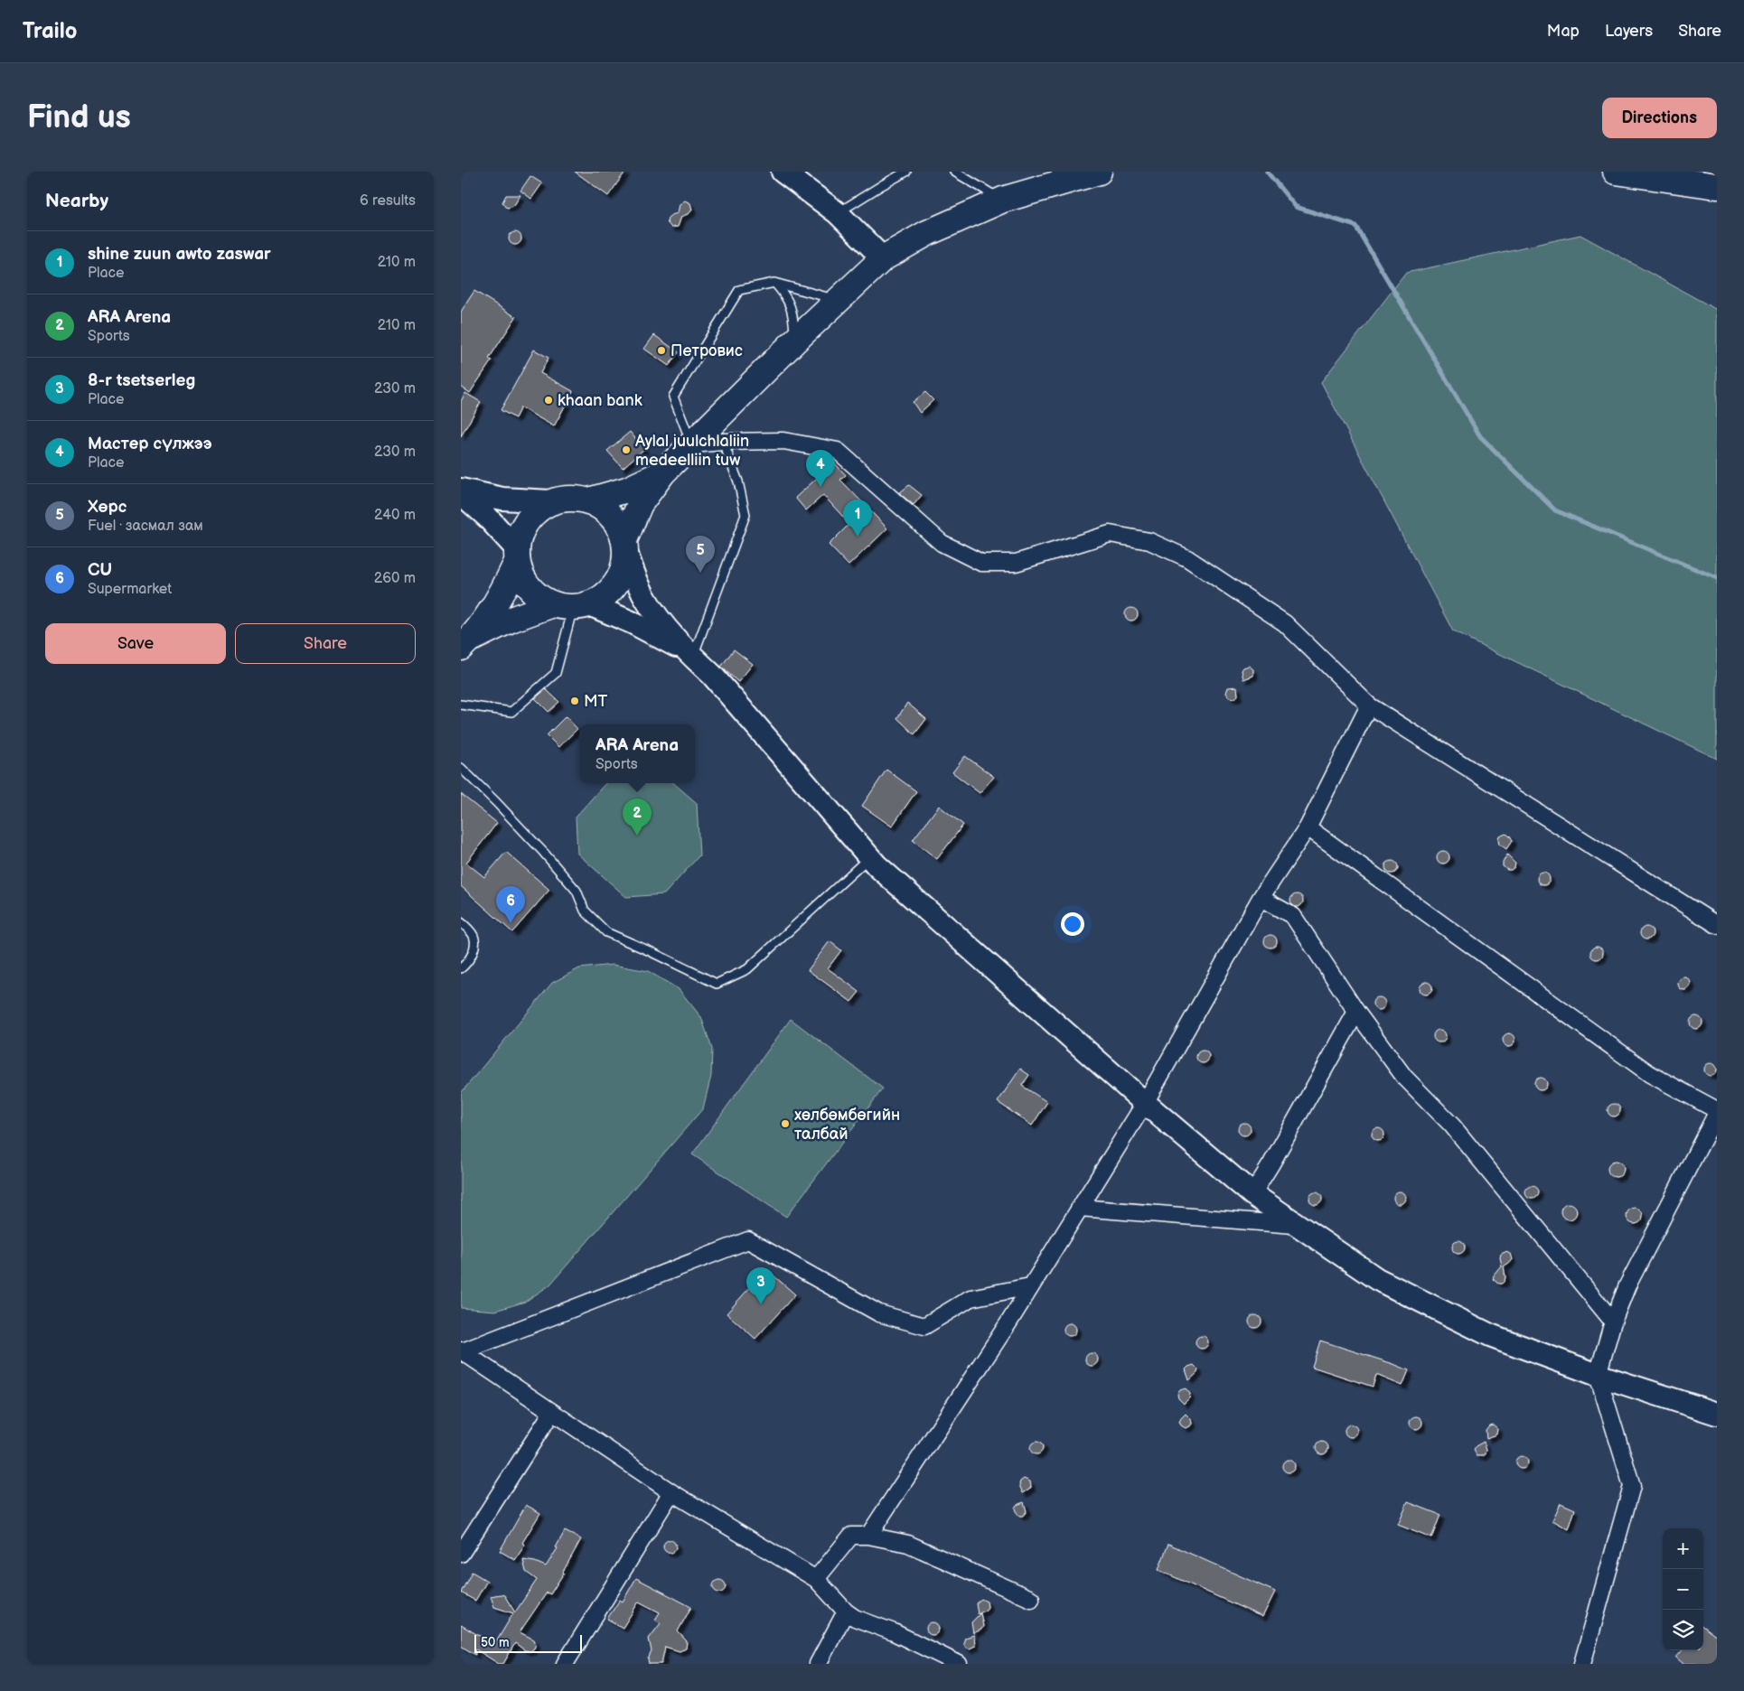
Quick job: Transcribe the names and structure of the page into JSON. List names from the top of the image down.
{
  "places": [
    "Петровис",
    "khaan bank",
    "Aylal juulchlaliin medeelliin tuw",
    "MT",
    "хөлбөмбөгийн талбай"
  ],
  "scale_bar": "50 m",
  "page": {
    "header": "Trailo",
    "nav": ["Map", "Layers", "Share"],
    "buttons": [
      "Directions",
      ["Save", "Share"]
    ],
    "title": "Find us",
    "heading": ["Nearby", "6 results"],
    "list": [
      {
        "mark": "1",
        "name": "shine zuun awto zaswar",
        "note": "Place",
        "value": "210 m"
      },
      {
        "mark": "2",
        "name": "ARA Arena",
        "note": "Sports",
        "value": "210 m"
      },
      {
        "mark": "3",
        "name": "8-r tsetserleg",
        "note": "Place",
        "value": "230 m"
      },
      {
        "mark": "4",
        "name": "Мастер сүлжээ",
        "note": "Place",
        "value": "230 m"
      },
      {
        "mark": "5",
        "name": "Хөрс",
        "note": "Fuel · засмал зам",
        "value": "240 m"
      },
      {
        "mark": "6",
        "name": "CU",
        "note": "Supermarket",
        "value": "260 m"
      }
    ],
    "pins": [
      "4",
      "1",
      "5",
      "2",
      "6",
      "3"
    ],
    "popup": ["ARA Arena", "Sports"],
    "map_buttons": ["+", "−"],
    "scale": "50 m"
  }
}
